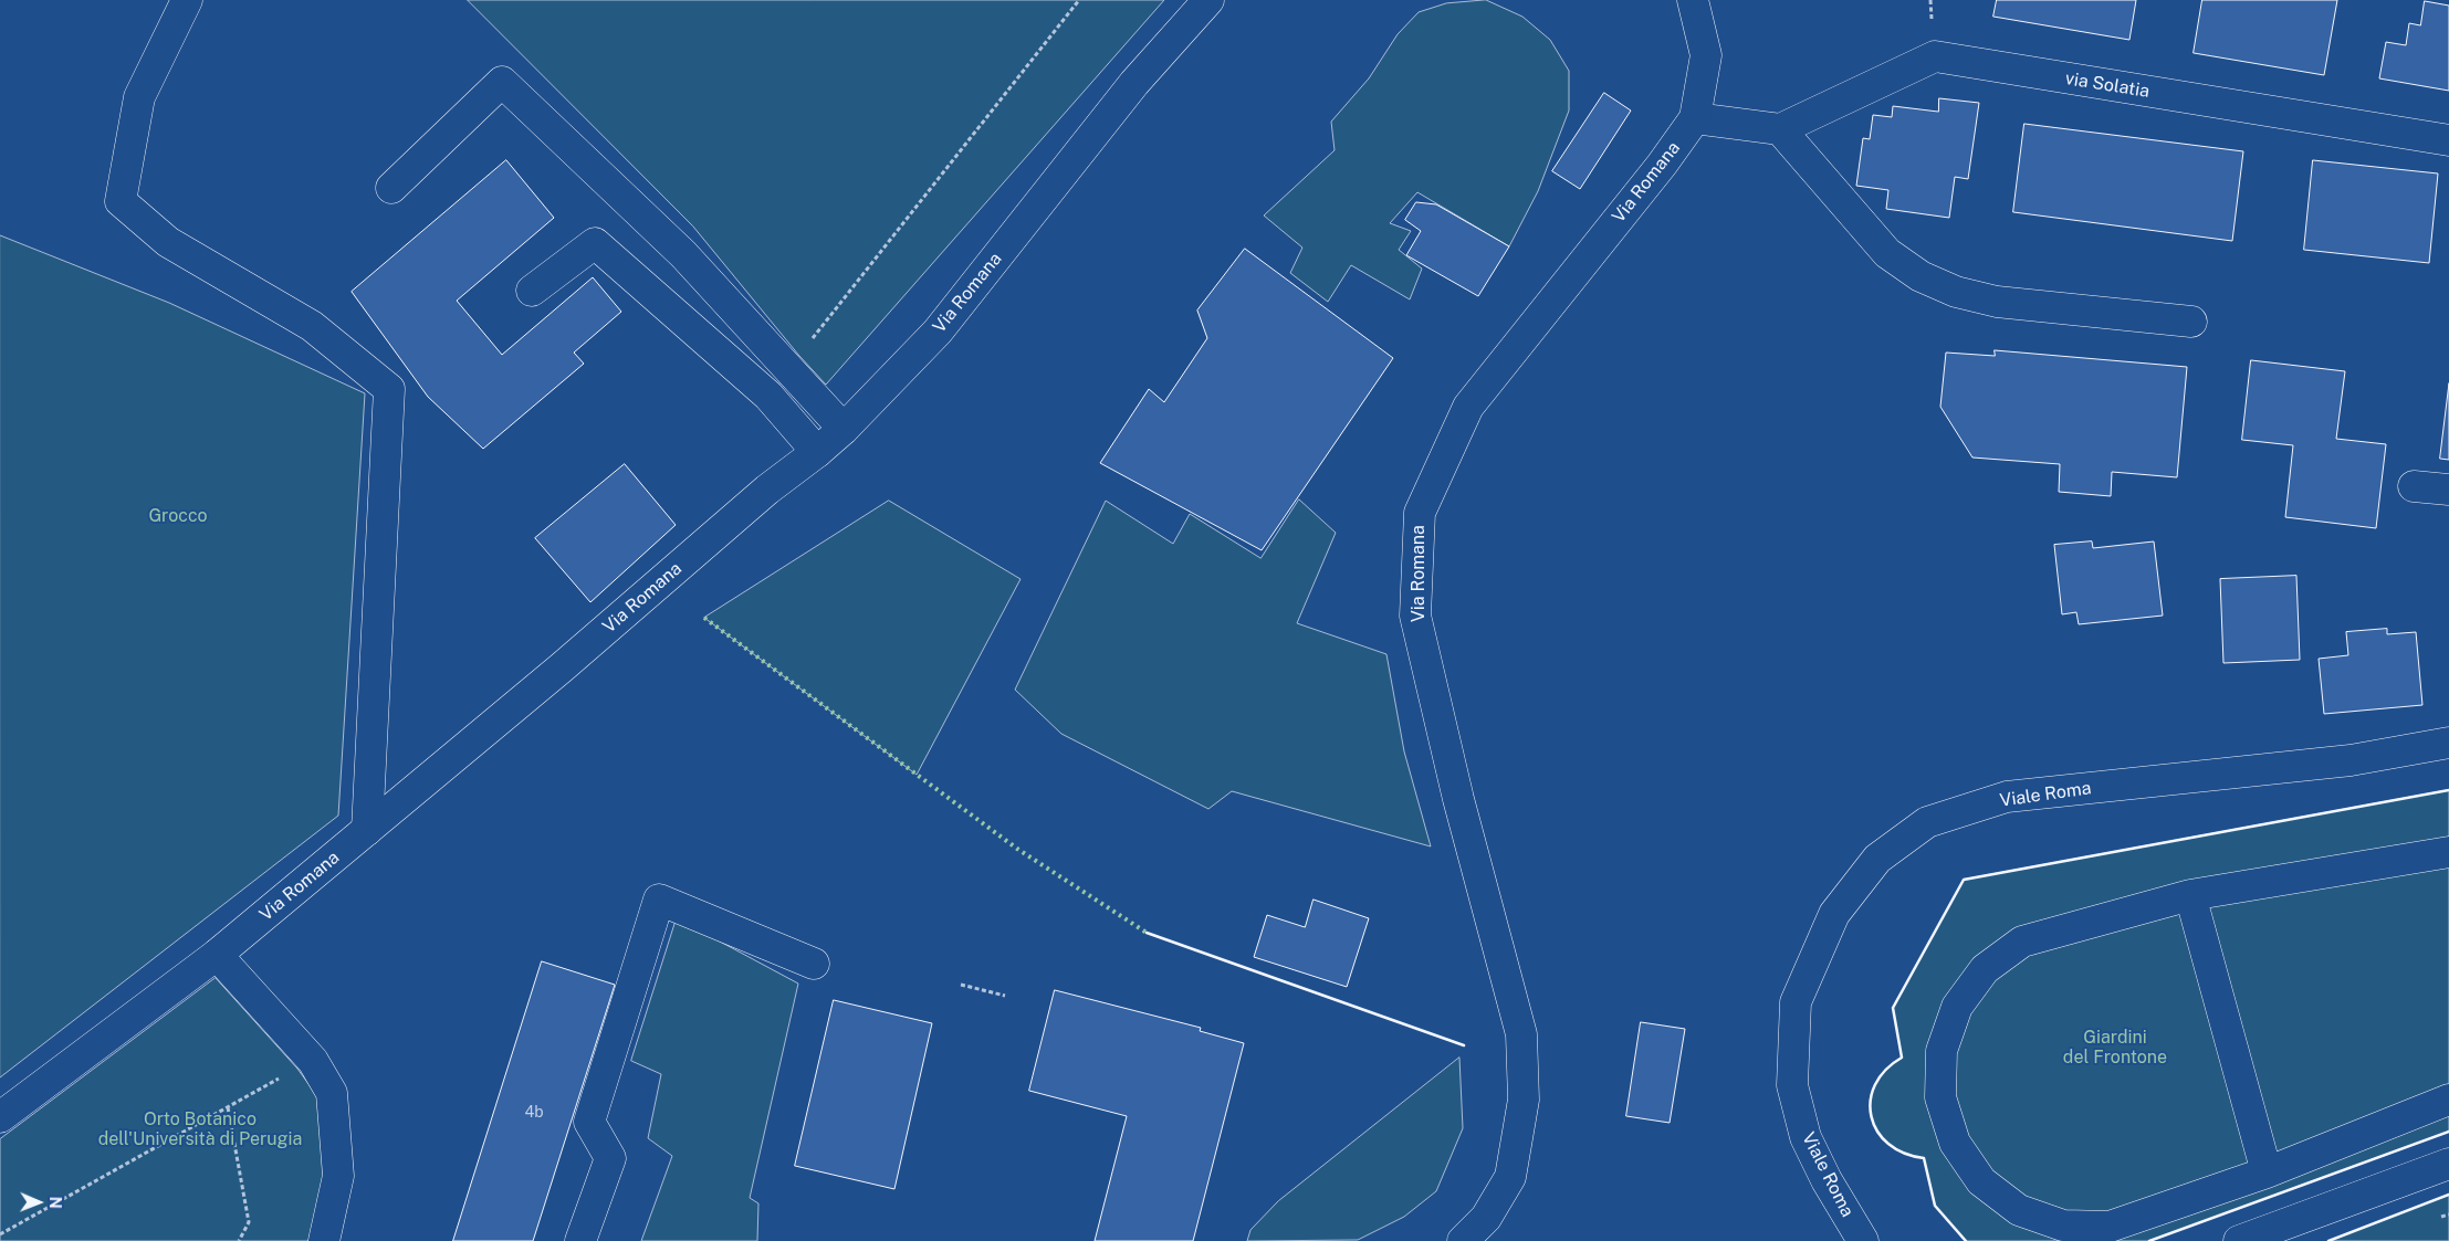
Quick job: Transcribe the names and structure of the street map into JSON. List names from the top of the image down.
{
  "streets": {
    "street": ["via Solatia", "Via Romana", "Viale Roma"]
  },
  "parks": ["Grocco", "Giardini del Frontone", "Orto Botanico dell'Università di Perugia"],
  "house_numbers": ["4b"],
  "north": "right"
}
